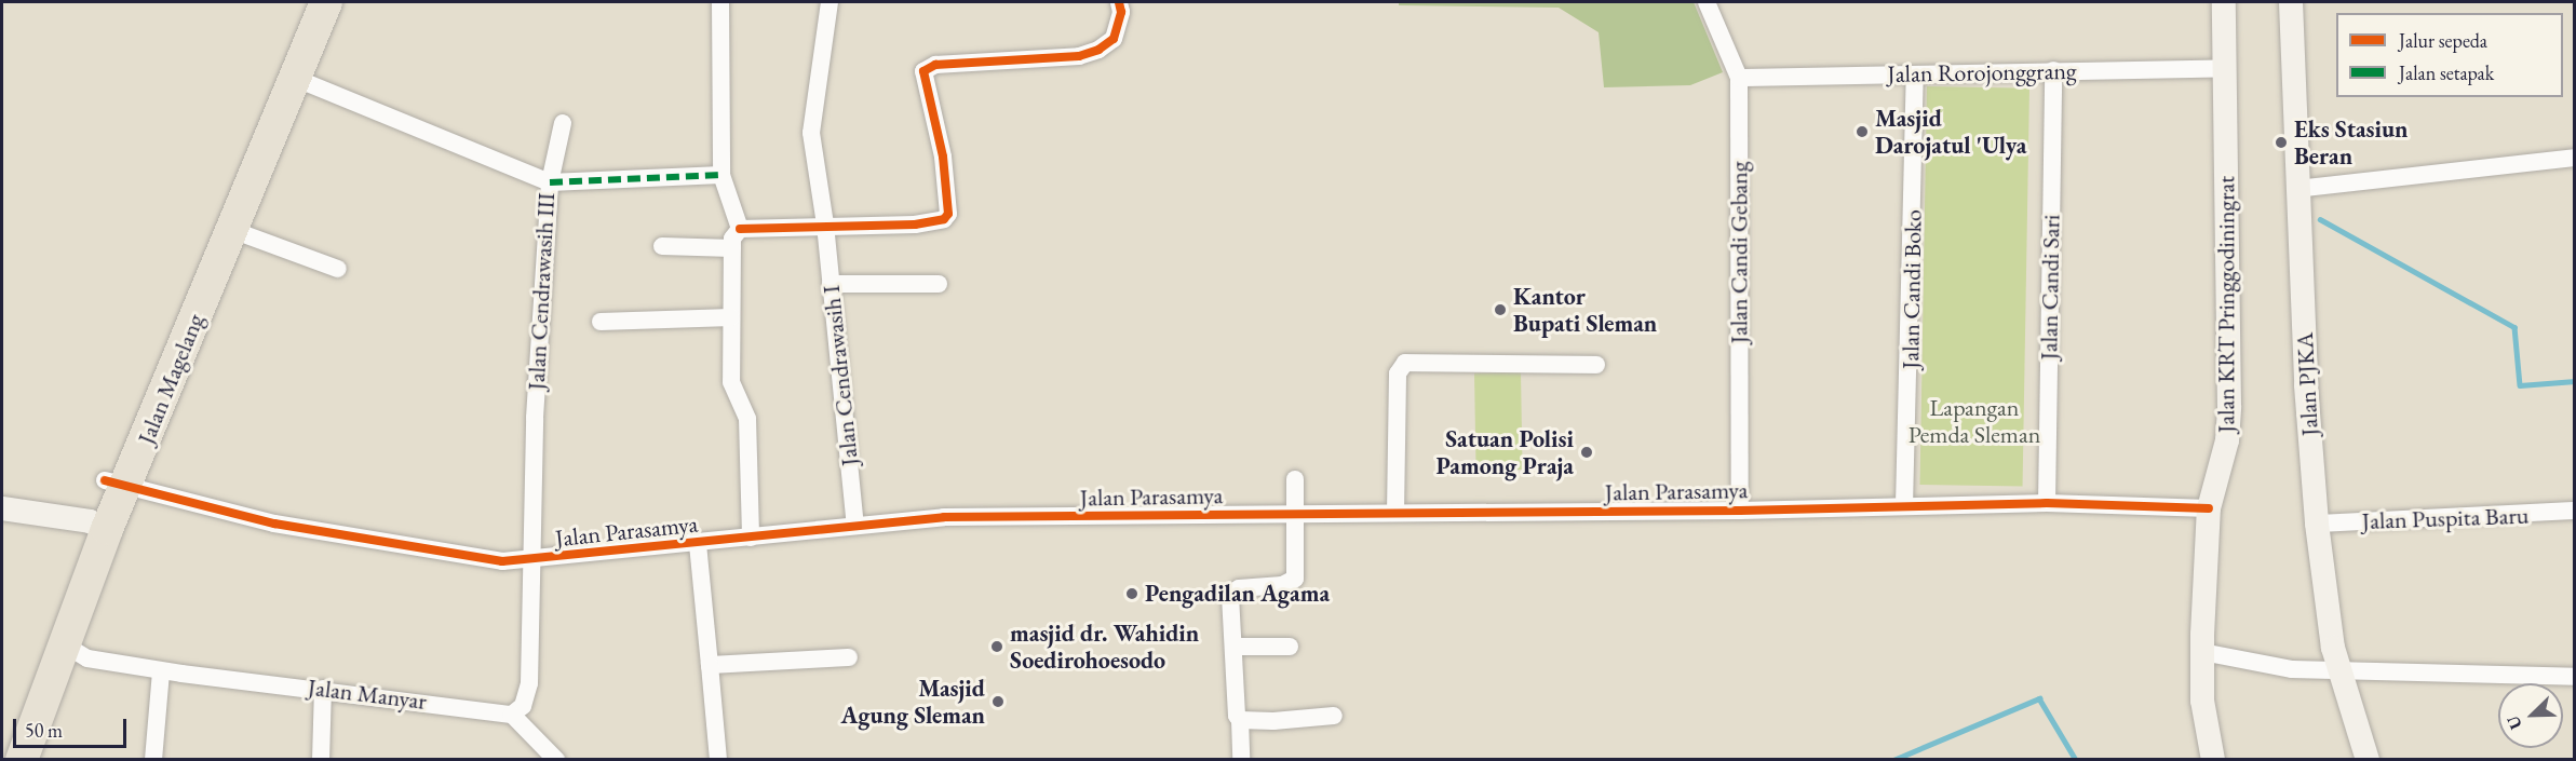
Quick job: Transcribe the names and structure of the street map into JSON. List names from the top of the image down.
{
  "streets": {
    "highway": ["Jalan Magelang"],
    "main road": ["Jalan KRT Pringgodiningrat", "Jalan PJKA"],
    "street": [
      "Jalan Rorojonggrang",
      "Jalan Candi Gebang",
      "Jalan Candi Sari",
      "Jalan Candi Boko",
      "Jalan Cendrawasih III",
      "Jalan Cendrawasih I",
      "Jalan Parasamya",
      "Jalan Puspita Baru",
      "Jalan Manyar"
    ]
  },
  "crossings": [
    ["Jalan Rorojonggrang", "Jalan Candi Gebang"],
    ["Jalan Rorojonggrang", "Jalan Candi Sari"],
    ["Jalan Rorojonggrang", "Jalan Candi Boko"],
    ["Jalan Rorojonggrang", "Jalan KRT Pringgodiningrat"],
    ["Jalan Candi Gebang", "Jalan Parasamya"],
    ["Jalan Candi Sari", "Jalan Parasamya"],
    ["Jalan Candi Boko", "Jalan Parasamya"],
    ["Jalan Cendrawasih III", "Jalan Magelang"],
    ["Jalan Cendrawasih III", "Jalan Parasamya"],
    ["Jalan KRT Pringgodiningrat", "Jalan Parasamya"],
    ["Jalan Cendrawasih I", "Jalan Parasamya"],
    ["Jalan Magelang", "Jalan Parasamya"],
    ["Jalan Magelang", "Jalan Manyar"],
    ["Jalan PJKA", "Jalan Puspita Baru"]
  ],
  "parks": ["Lapangan Pemda Sleman"],
  "places": [
    "Masjid Darojatul 'Ulya",
    "Eks Stasiun Beran",
    "Kantor Bupati Sleman",
    "Satuan Polisi Pamong Praja",
    "Pengadilan Agama",
    "masjid dr. Wahidin Soedirohoesodo",
    "Masjid Agung Sleman"
  ],
  "legend": ["Jalur sepeda", "Jalan setapak"],
  "scale_bar": "50 m",
  "north": "bottom left"
}
